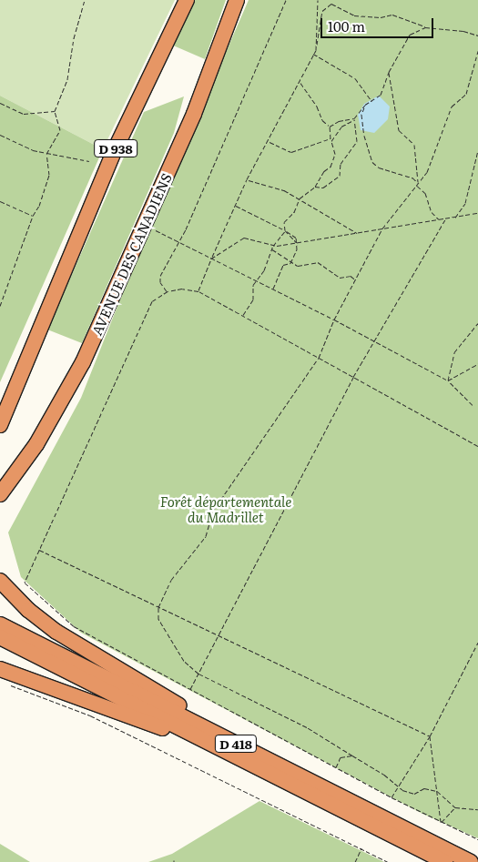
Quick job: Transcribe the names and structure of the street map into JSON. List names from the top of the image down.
{
  "streets": {
    "highway": ["D 938", "AVENUE DES CANADIENS", "D 418"]
  },
  "parks": ["Forêt départementale du Madrillet"],
  "scale_bar": "100 m"
}
